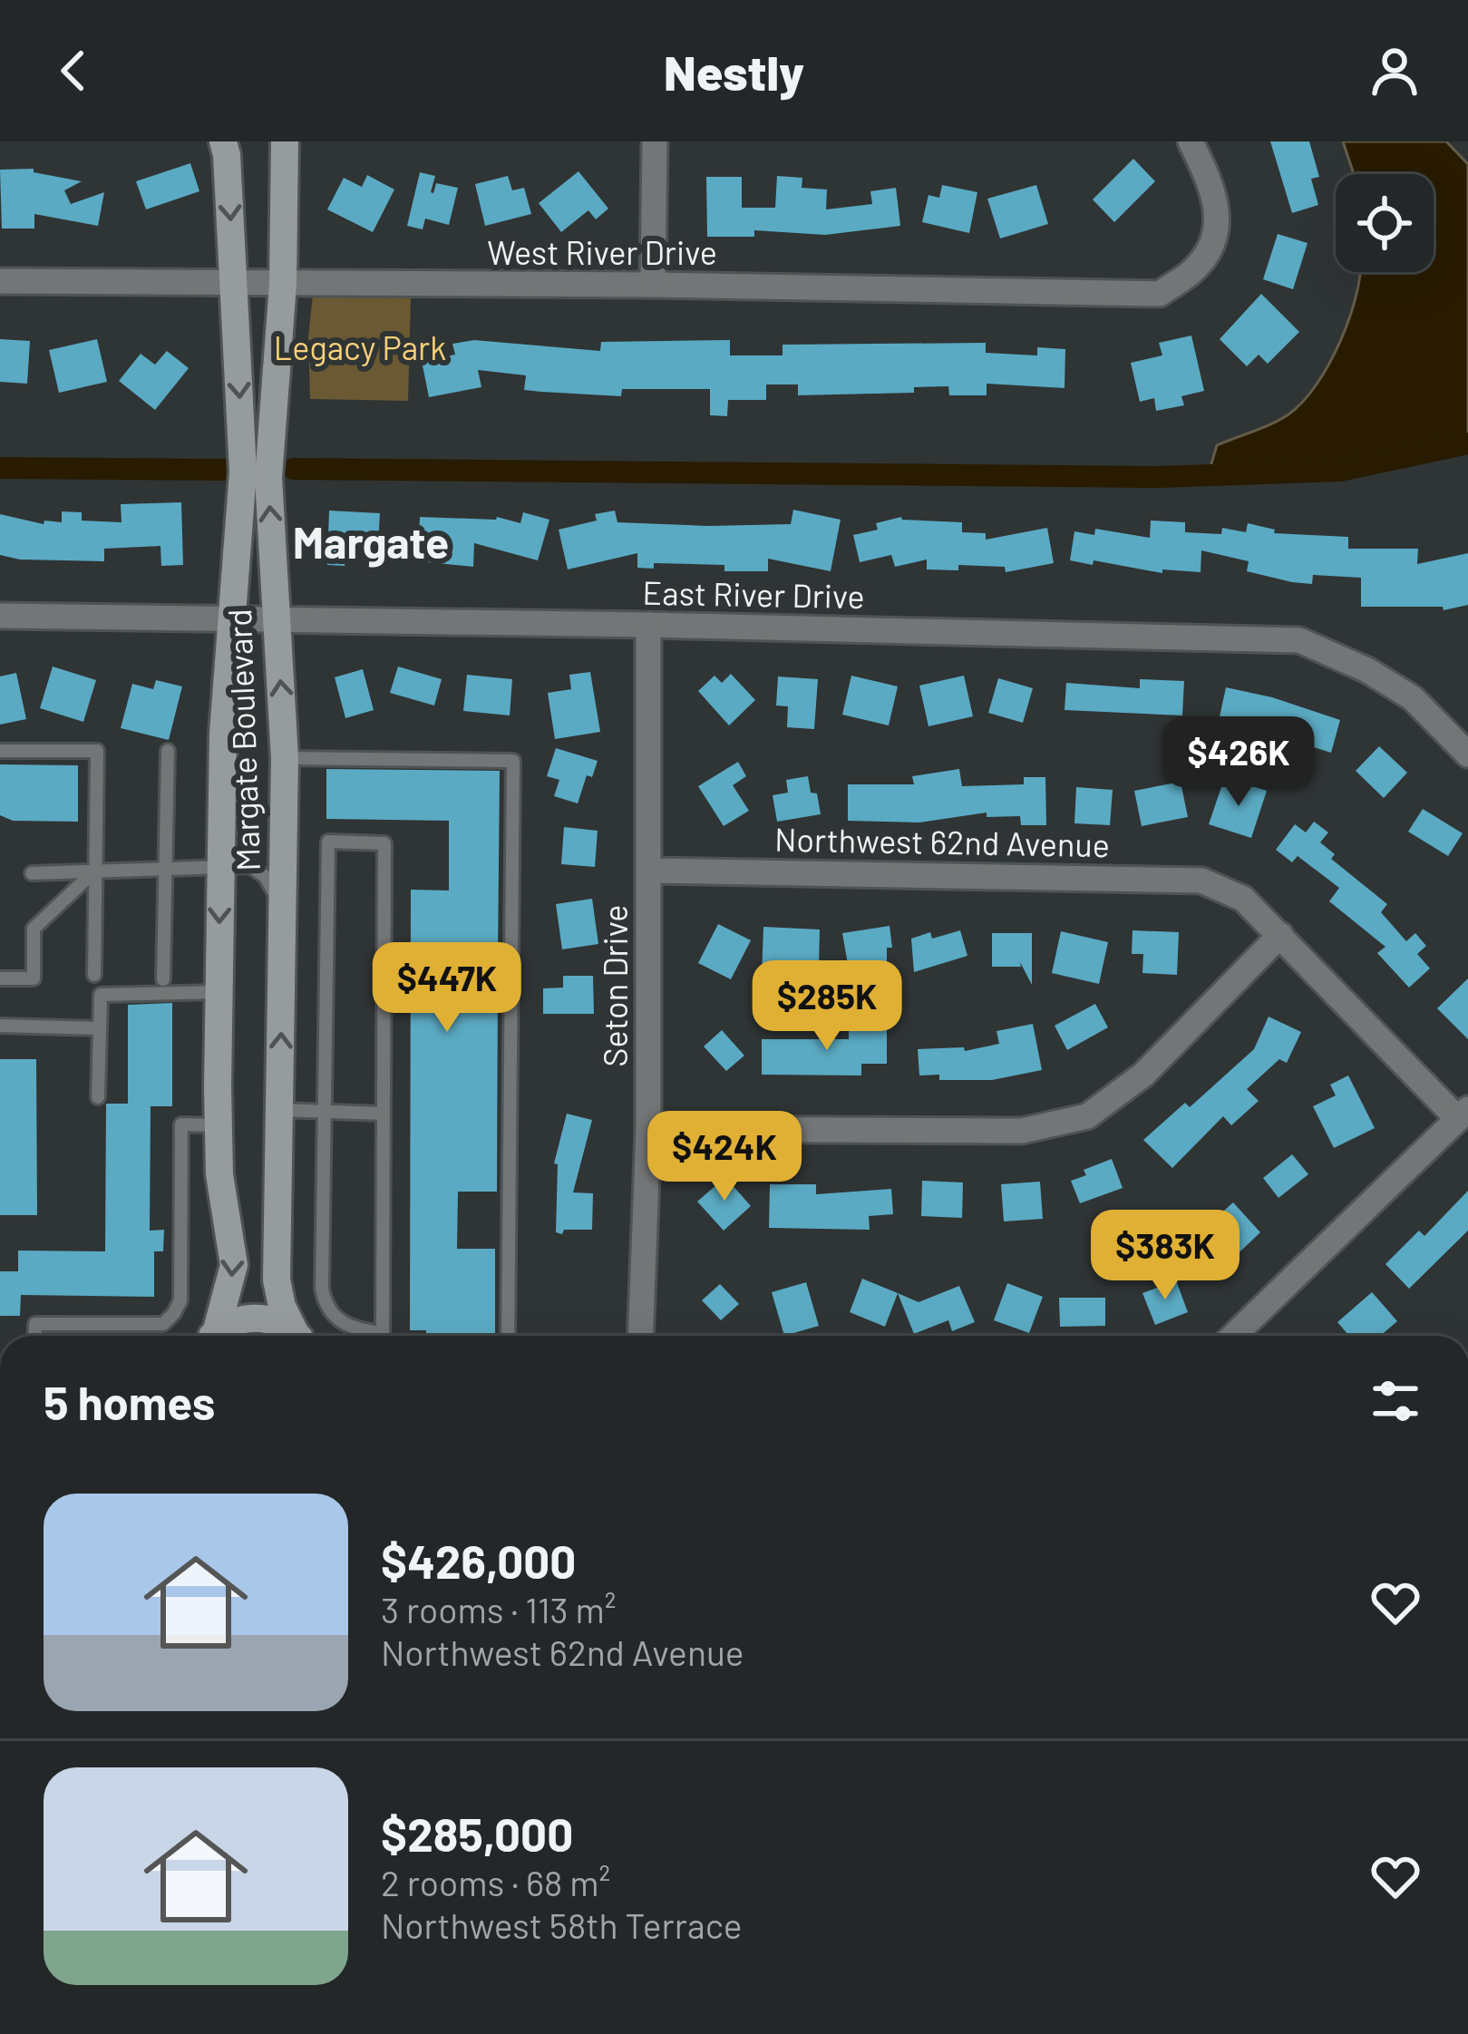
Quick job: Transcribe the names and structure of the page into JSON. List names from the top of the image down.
{
  "streets": {
    "street": [
      "West River Drive",
      "East River Drive",
      "Margate Boulevard",
      "Northwest 62nd Avenue",
      "Seton Drive"
    ]
  },
  "crossings": [
    ["West River Drive", "Margate Boulevard"],
    ["East River Drive", "Margate Boulevard"],
    ["East River Drive", "Seton Drive"],
    ["Northwest 62nd Avenue", "Seton Drive"]
  ],
  "districts": ["Margate"],
  "parks": ["Legacy Park"],
  "page": {
    "header": "Nestly",
    "price": [
      "$426K",
      "$447K",
      "$285K",
      "$424K",
      "$383K"
    ],
    "heading": "5 homes",
    "list": [
      {
        "name": "$426,000",
        "note": "3 rooms · 113 m² · Northwest 62nd Avenue"
      },
      {
        "name": "$285,000",
        "note": "2 rooms · 68 m² · Northwest 58th Terrace"
      }
    ]
  }
}
